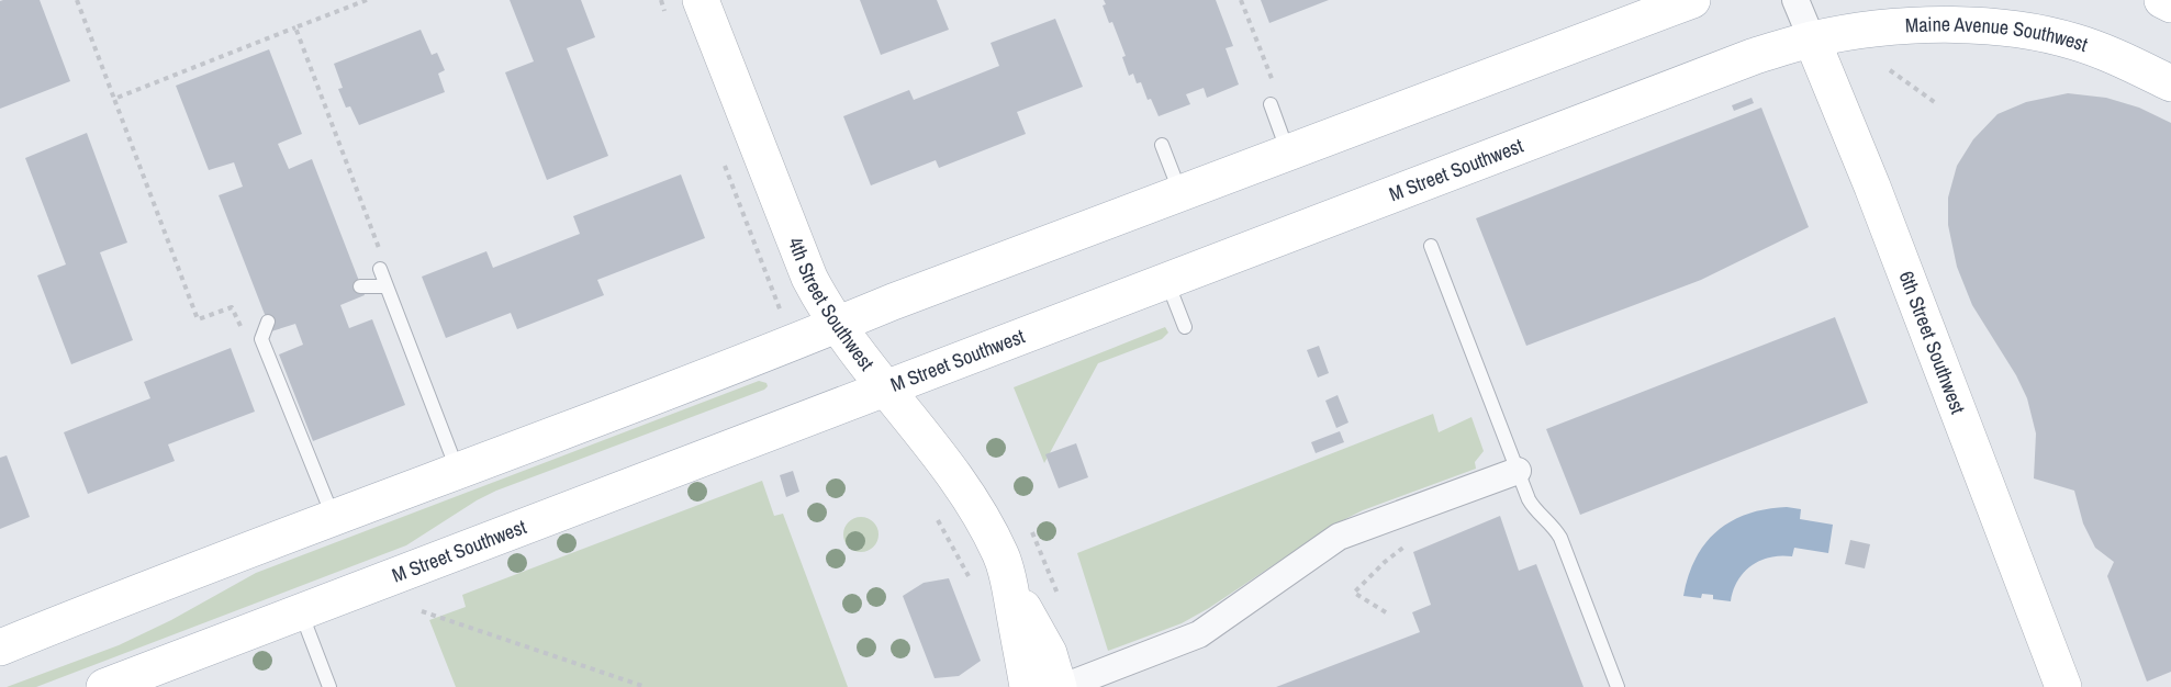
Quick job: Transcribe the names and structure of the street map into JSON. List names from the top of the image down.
{
  "streets": {
    "main road": [
      "Maine Avenue Southwest",
      "M Street Southwest",
      "4th Street Southwest",
      "6th Street Southwest"
    ]
  },
  "crossings": [
    ["Maine Avenue Southwest", "M Street Southwest"],
    ["Maine Avenue Southwest", "6th Street Southwest"],
    ["M Street Southwest", "4th Street Southwest"],
    ["M Street Southwest", "6th Street Southwest"]
  ]
}
